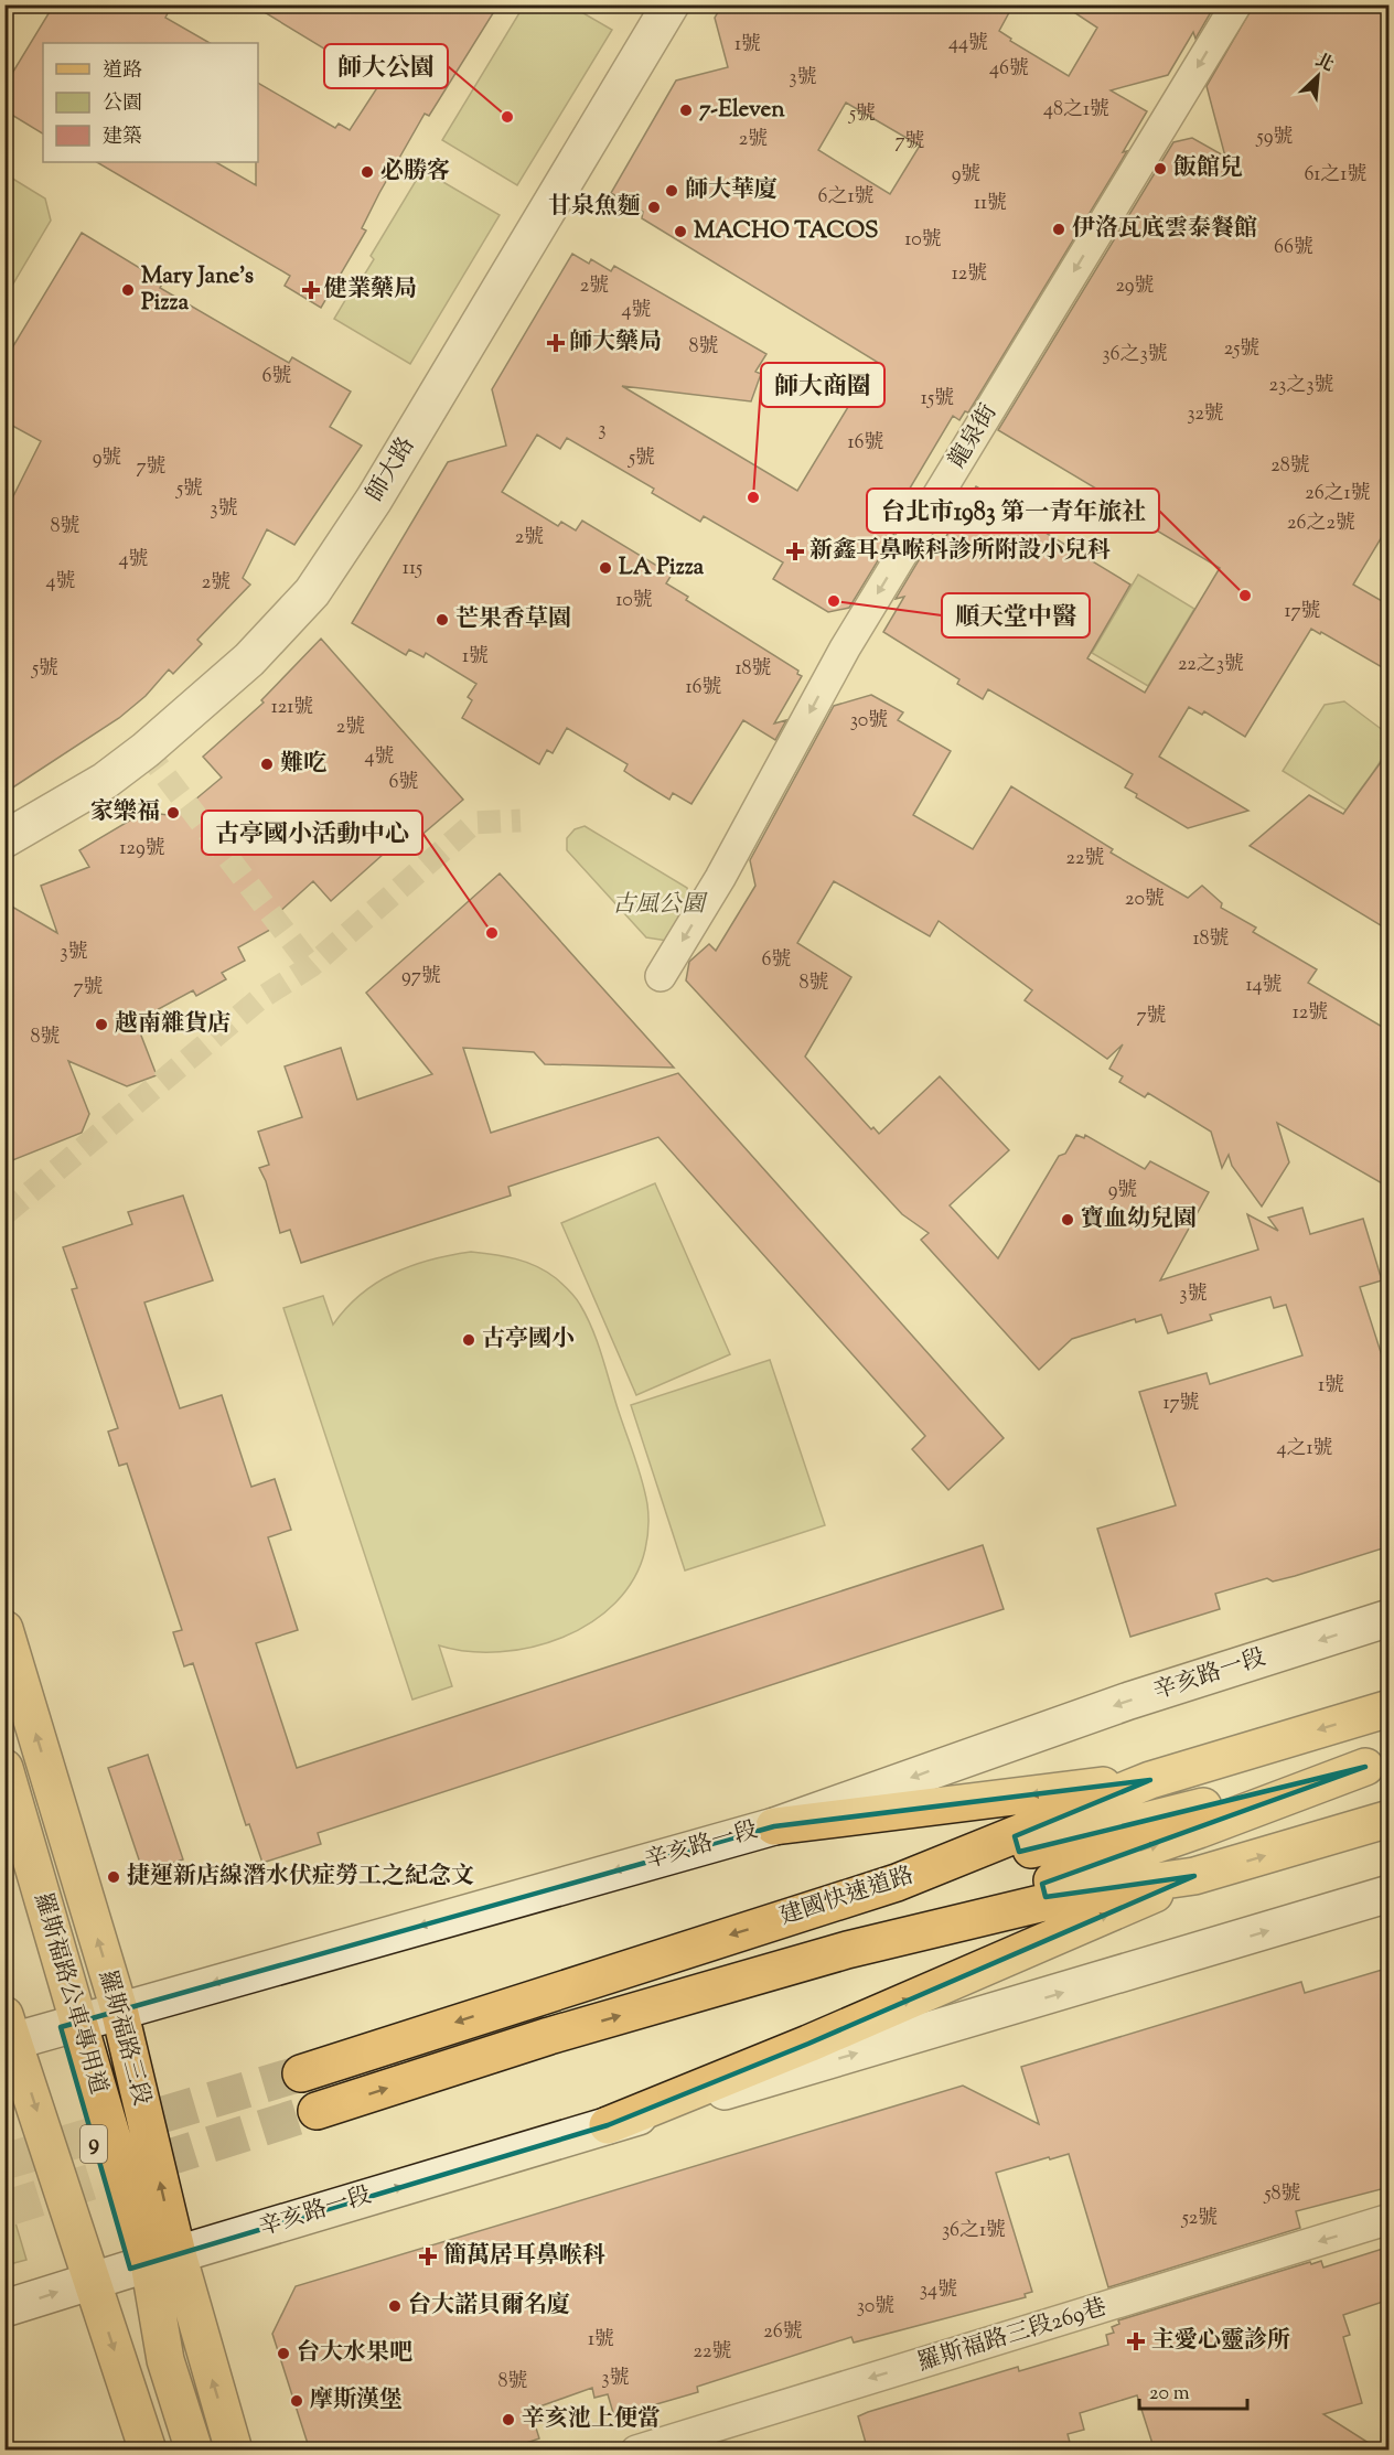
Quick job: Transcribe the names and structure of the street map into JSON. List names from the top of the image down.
{
  "streets": {
    "main road": [
      "師大路",
      "辛亥路一段",
      "建國快速道路",
      "羅斯福路公車專用道",
      "羅斯福路三段",
      "9"
    ],
    "street": ["龍泉街", "羅斯福路三段269巷"]
  },
  "crossings": [
    ["辛亥路一段", "羅斯福路公車專用道"],
    ["辛亥路一段", "羅斯福路三段"],
    ["辛亥路一段", "9"],
    ["羅斯福路公車專用道", "羅斯福路三段"]
  ],
  "one_way": ["龍泉街", "羅斯福路三段269巷"],
  "parks": ["古風公園"],
  "places": {
    "other": [
      "7-Eleven",
      "師大公園",
      "飯館兒",
      "必勝客",
      "師大華廈",
      "甘泉魚麵",
      "伊洛瓦底雲泰餐館",
      "MACHO TACOS",
      "Mary Jane's Pizza",
      "師大商圈",
      "LA Pizza",
      "台北市1983 第一青年旅社",
      "順天堂中醫",
      "芒果香草園",
      "難吃",
      "家樂福",
      "古亭國小活動中心",
      "越南雜貨店",
      "寶血幼兒園",
      "古亭國小",
      "捷運新店線潛水伏症勞工之紀念文",
      "台大諾貝爾名廈",
      "台大水果吧",
      "摩斯漢堡",
      "辛亥池上便當"
    ],
    "health": [
      "健業藥局",
      "師大藥局",
      "新鑫耳鼻喉科診所附設小兒科",
      "簡萬居耳鼻喉科",
      "主愛心靈診所"
    ]
  },
  "house_numbers": [
    "44號",
    "1號",
    "46號",
    "3號",
    "48之1號",
    "5號",
    "59號",
    "2號",
    "7號",
    "9號",
    "61之1號",
    "6之1號",
    "11號",
    "10號",
    "66號",
    "12號",
    "2號",
    "29號",
    "4號",
    "8號",
    "25號",
    "36之3號",
    "6號",
    "23之3號",
    "15號",
    "32號",
    "3",
    "16號",
    "9號",
    "5號",
    "28號",
    "7號",
    "5號",
    "26之1號",
    "3號",
    "26之2號",
    "8號",
    "2號",
    "4號",
    "115",
    "4號",
    "2號",
    "10號",
    "17號",
    "1號",
    "22之3號",
    "5號",
    "18號",
    "16號",
    "121號",
    "30號",
    "2號",
    "4號",
    "6號",
    "129號",
    "22號",
    "20號",
    "18號",
    "3號",
    "6號",
    "97號",
    "8號",
    "14號",
    "7號",
    "12號",
    "7號",
    "8號",
    "9號",
    "3號",
    "1號",
    "17號",
    "4之1號",
    "58號",
    "52號",
    "36之1號",
    "34號",
    "30號",
    "26號",
    "1號",
    "22號",
    "3號",
    "8號"
  ],
  "legend": ["道路", "公園", "建築"],
  "scale_bar": "20 m",
  "north": "top right"
}
